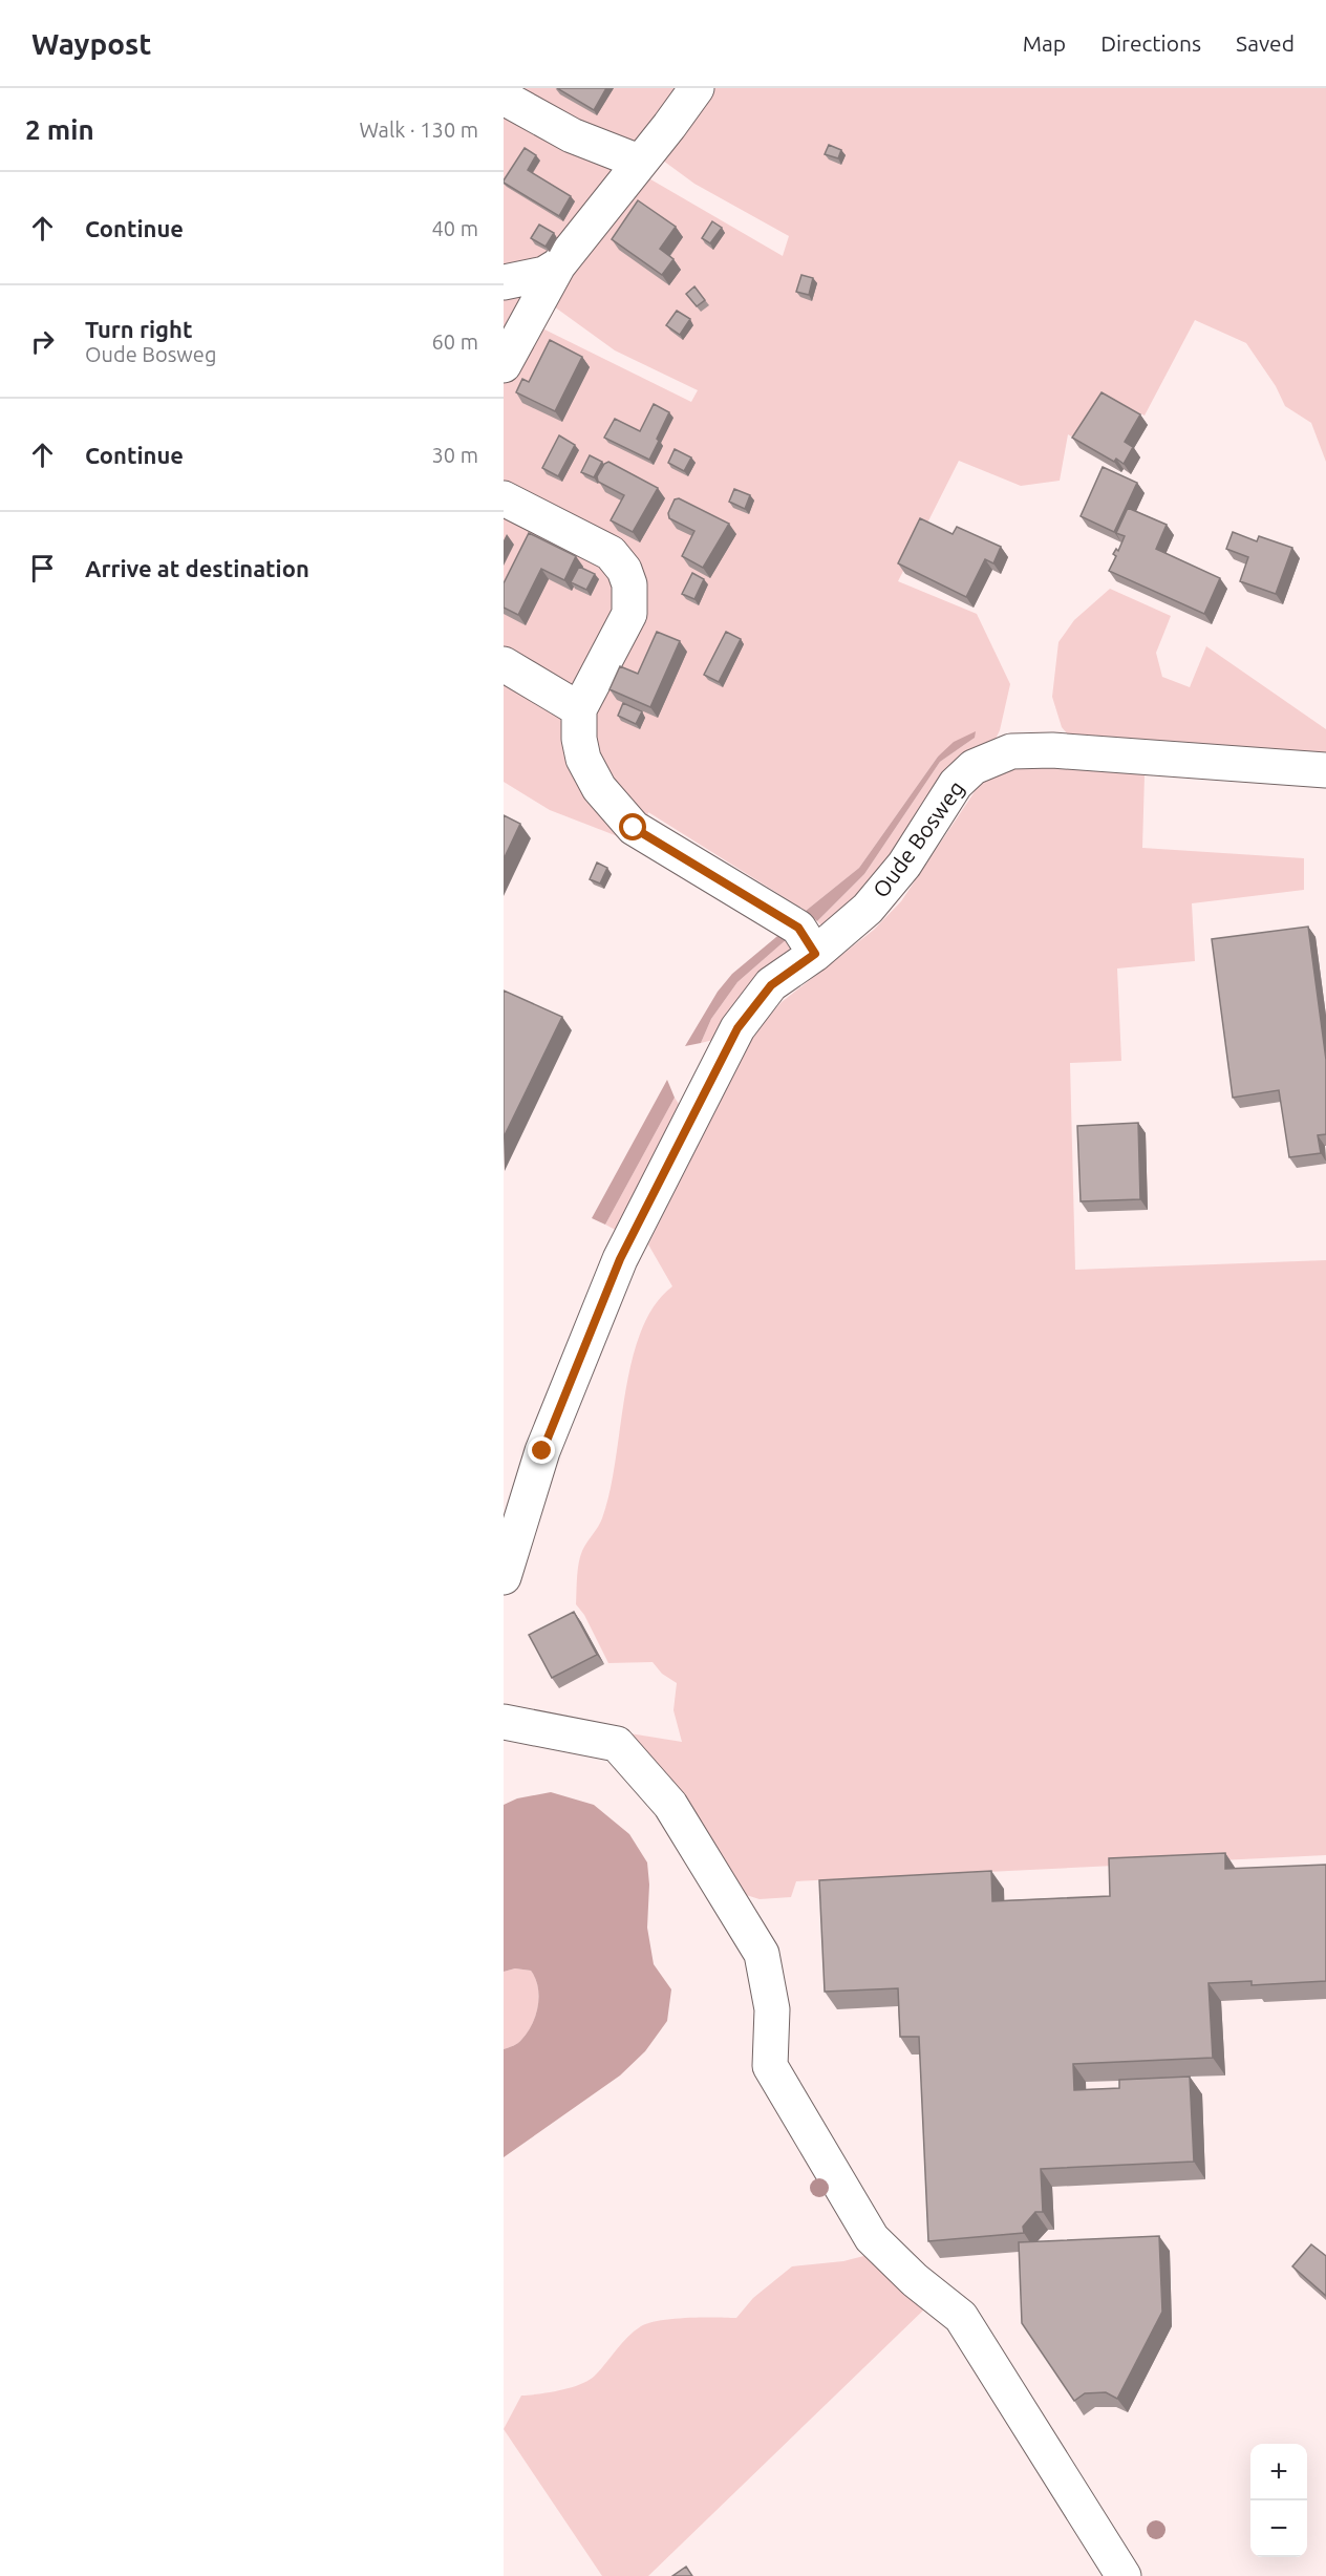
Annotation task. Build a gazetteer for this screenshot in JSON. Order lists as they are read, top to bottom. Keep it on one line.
{"streets":{"street":["Oude Bosweg"]},"page":{"header":"Waypost","nav":["Map","Directions","Saved"],"heading":["2 min","Walk · 130 m"],"list":[["Continue","40 m"],["Turn right","Oude Bosweg","60 m"],["Continue","30 m"],"Arrive at destination"],"map_buttons":["+","−"]}}
